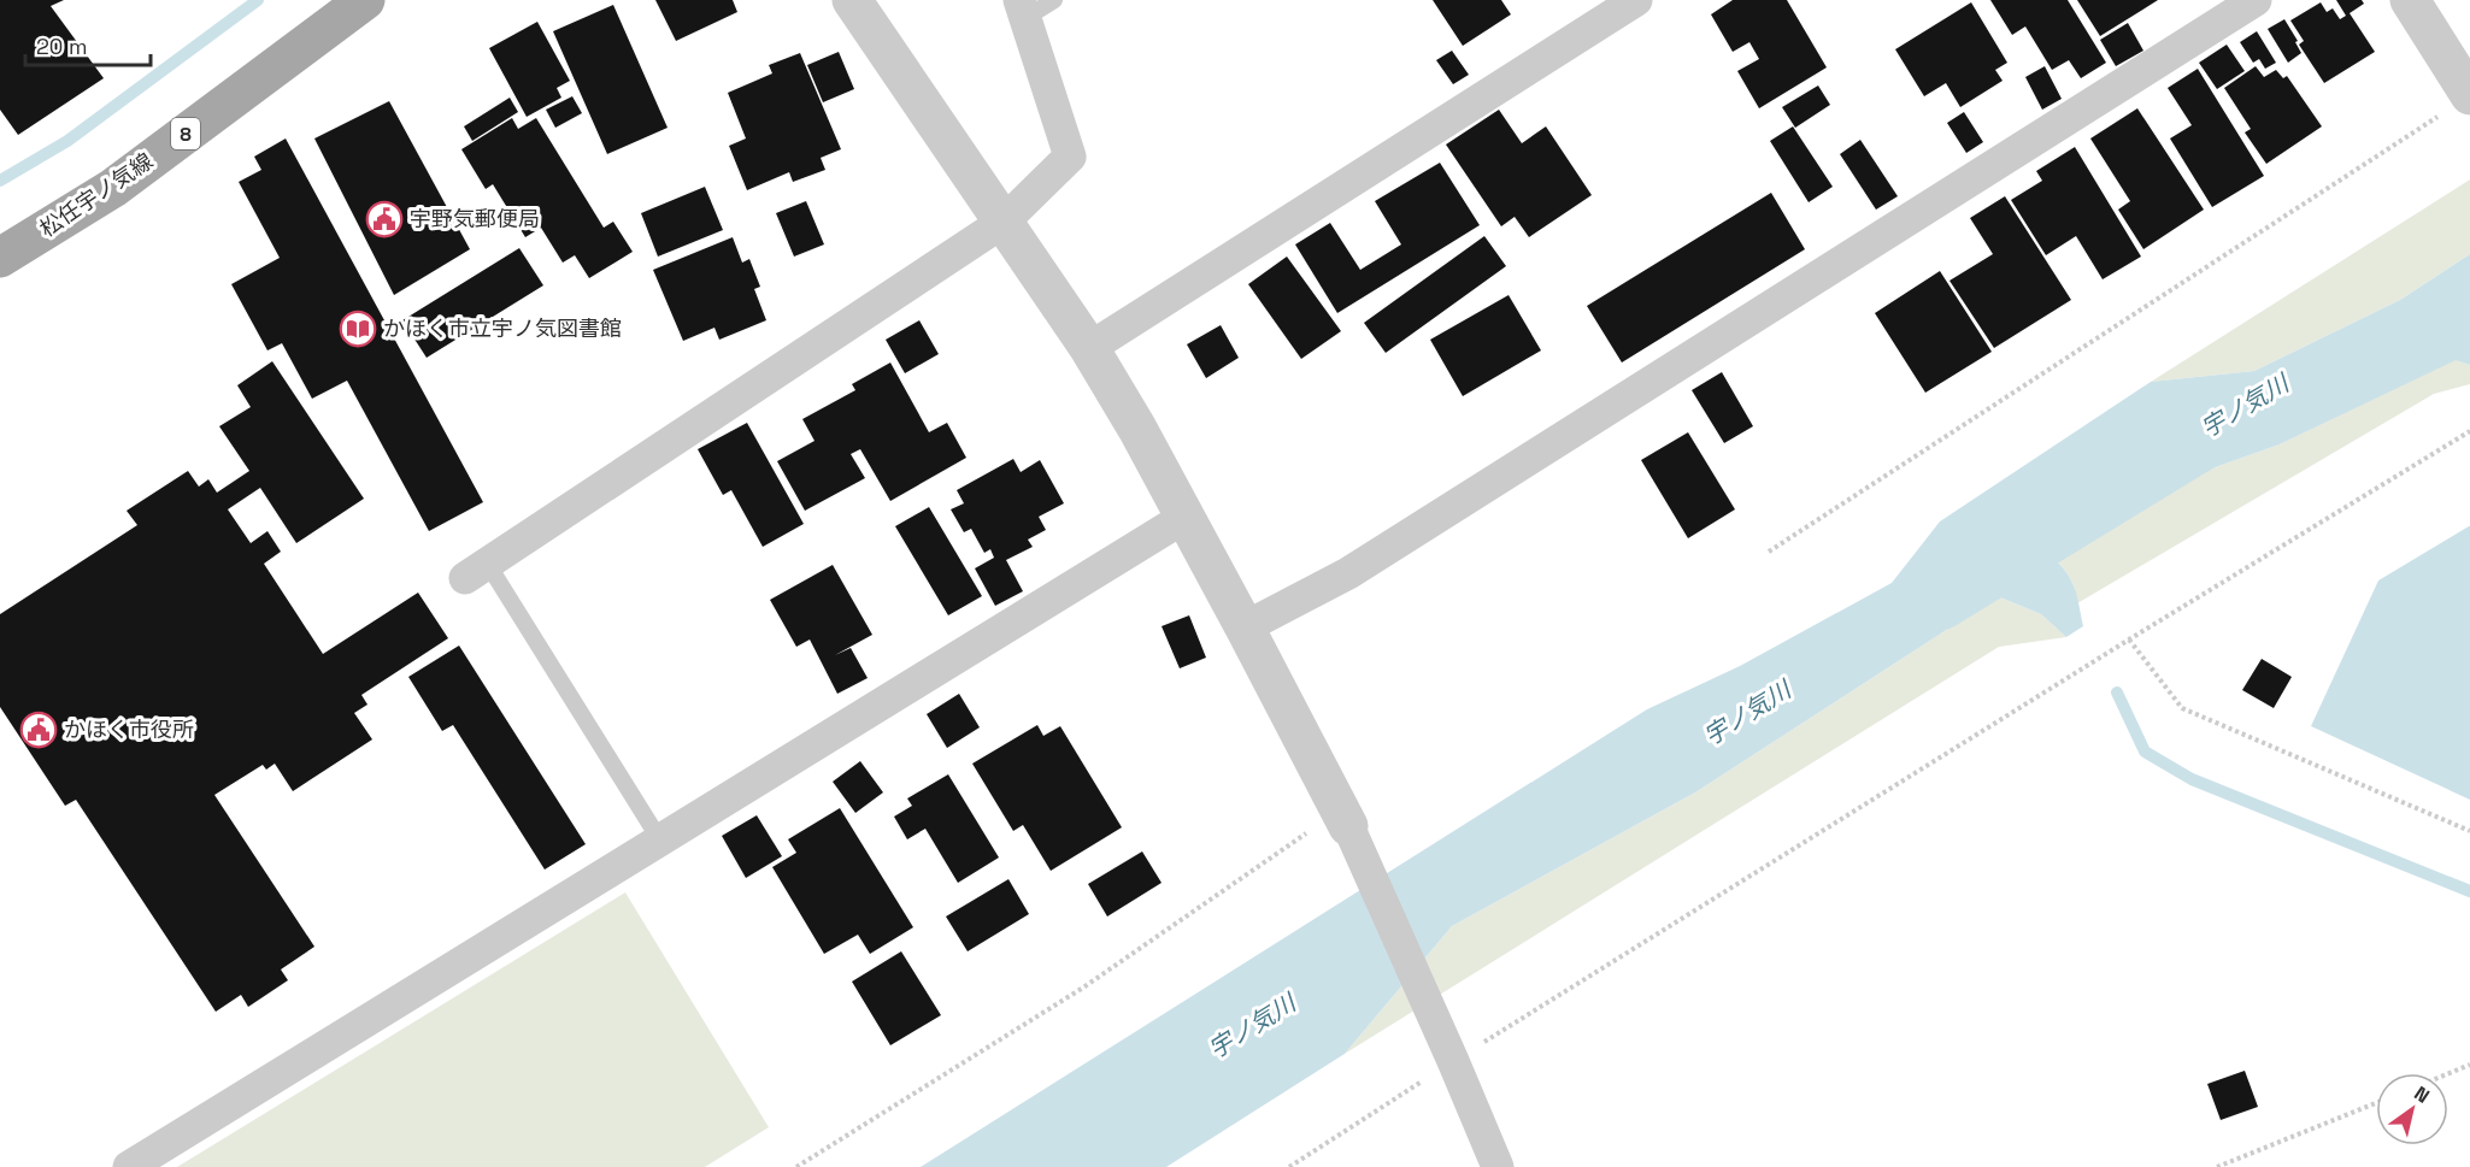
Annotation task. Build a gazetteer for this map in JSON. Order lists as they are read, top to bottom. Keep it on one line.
{"streets":{"main road":["8","松任宇ノ気線"]},"water":["宇ノ気川"],"places":{"public building":["宇野気郵便局","かほく市役所"],"library":["かほく市立宇ノ気図書館"]},"scale_bar":"20 m","north":"top right"}
